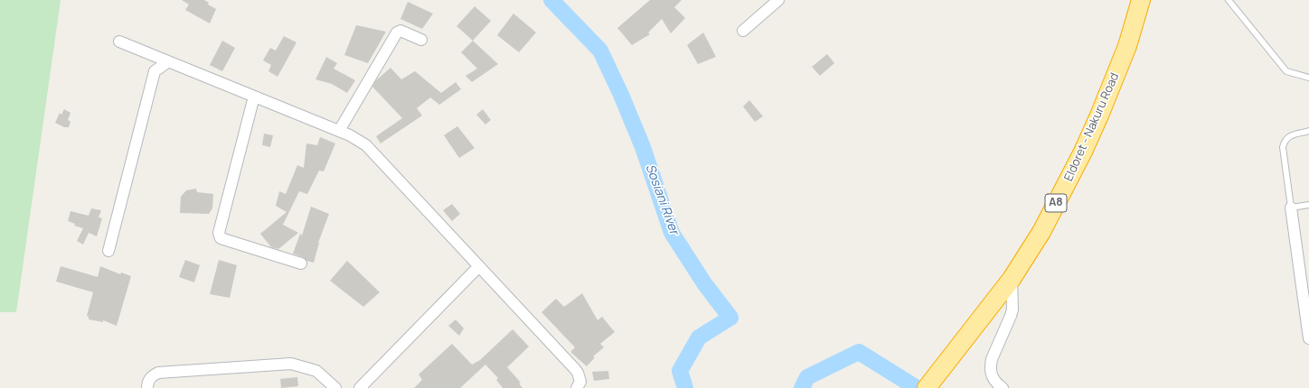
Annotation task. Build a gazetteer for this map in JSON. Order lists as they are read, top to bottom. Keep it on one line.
{"streets":{"highway":["Eldoret - Nakuru Road","A8"]},"water":["Sosiani River"]}
